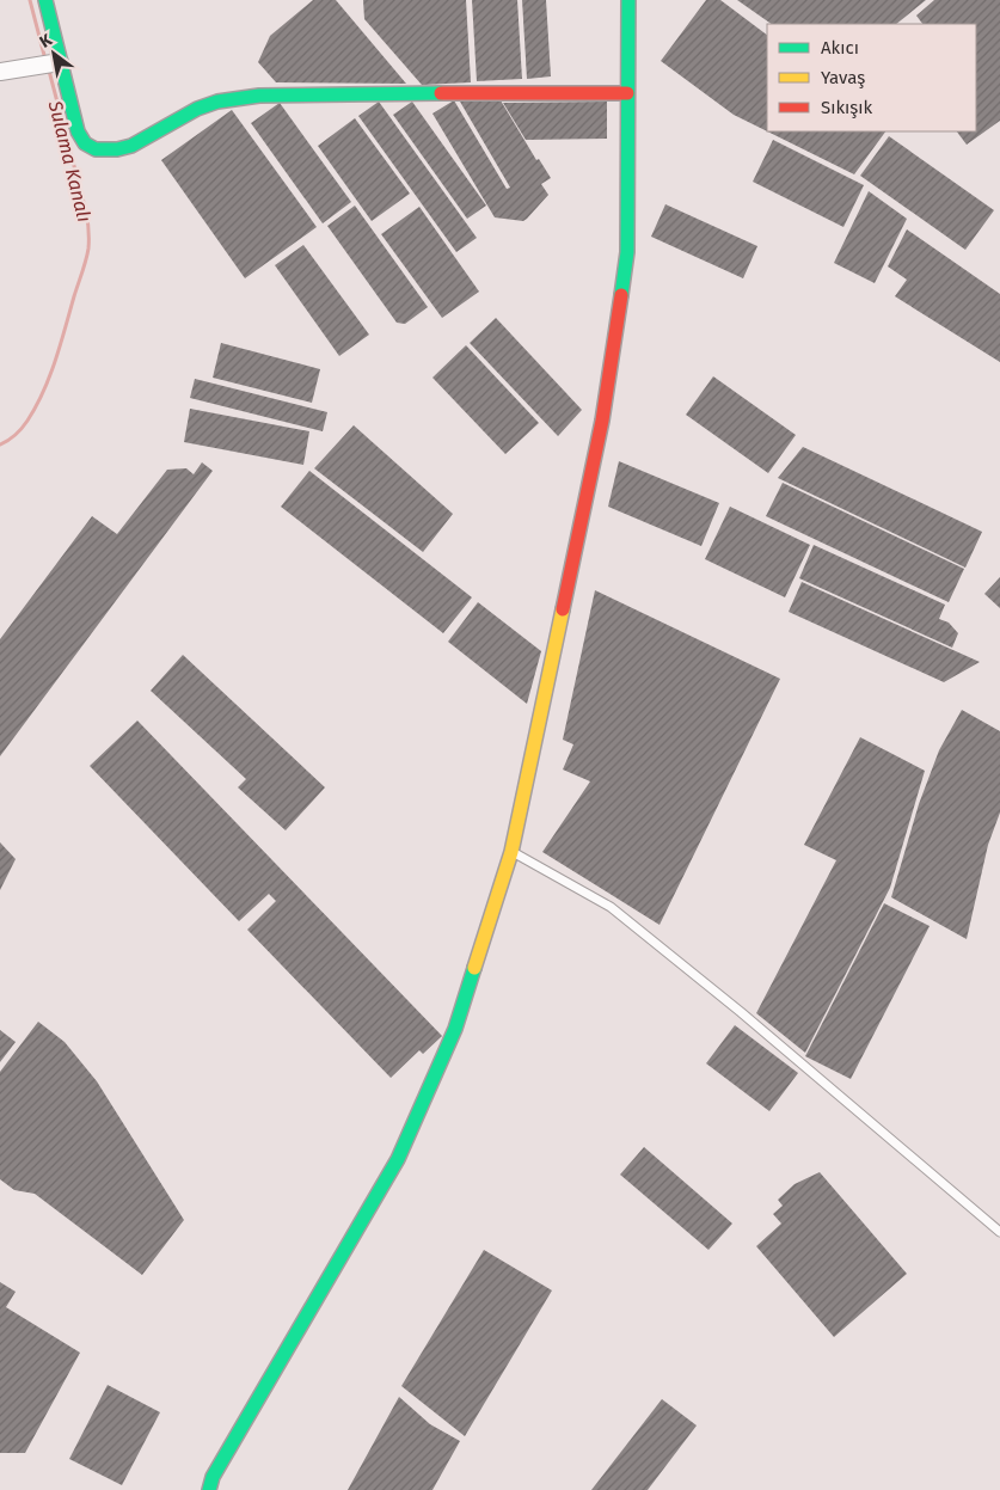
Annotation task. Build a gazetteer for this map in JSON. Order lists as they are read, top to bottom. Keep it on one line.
{"water":["Sulama Kanalı"],"legend":["Akıcı","Yavaş","Sıkışık"],"north":"top left"}
